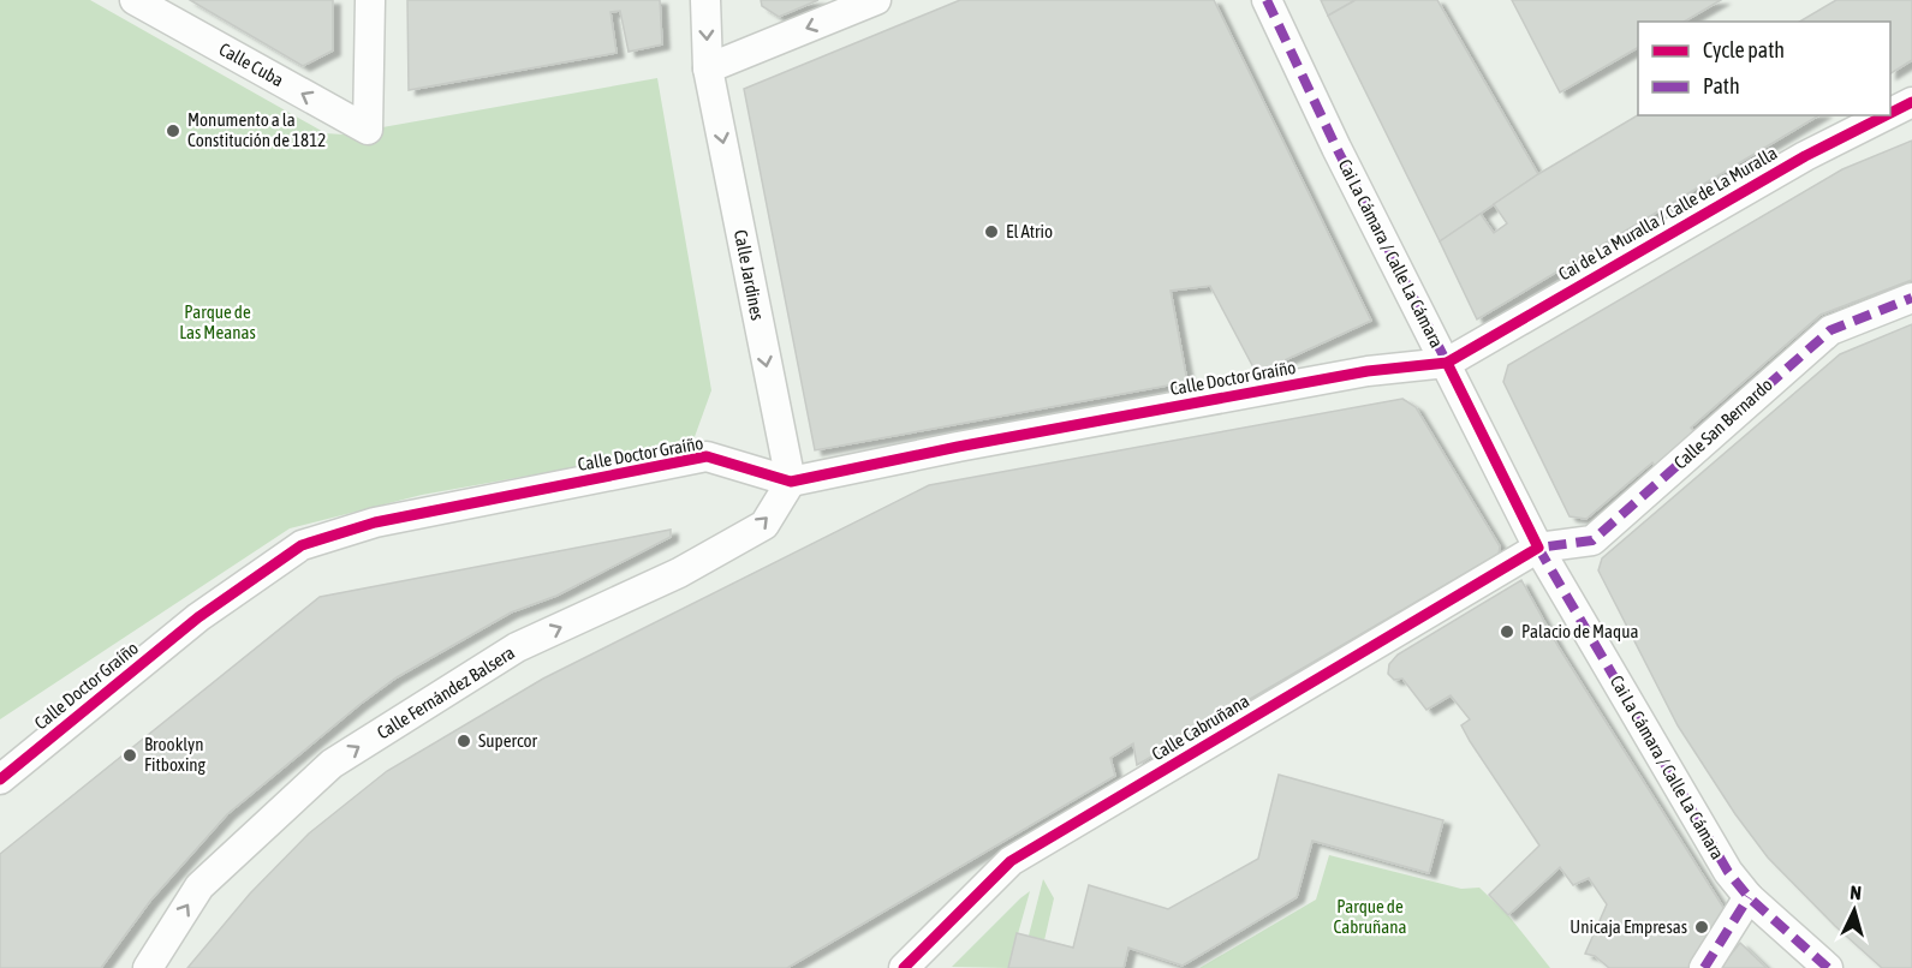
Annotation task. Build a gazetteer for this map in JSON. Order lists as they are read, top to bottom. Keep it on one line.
{"streets":{"street":["Calle Cuba","Cai de La Muralla / Calle de La Muralla","Cai La Cámara / Calle La Cámara","Calle Jardines","Calle Doctor Graíño","Calle San Bernardo","Calle Fernández Balsera","Calle Cabruñana"]},"crossings":[["Cai de La Muralla / Calle de La Muralla","Cai La Cámara / Calle La Cámara"],["Cai de La Muralla / Calle de La Muralla","Calle Doctor Graíño"],["Cai La Cámara / Calle La Cámara","Calle Doctor Graíño"],["Cai La Cámara / Calle La Cámara","Calle San Bernardo"],["Cai La Cámara / Calle La Cámara","Calle Cabruñana"],["Calle Jardines","Calle Doctor Graíño"],["Calle Jardines","Calle Fernández Balsera"],["Calle Doctor Graíño","Calle Fernández Balsera"],["Calle San Bernardo","Calle Cabruñana"]],"one_way":["Calle Jardines","Calle Fernández Balsera"],"parks":["Parque de Las Meanas","Parque de Cabruñana"],"places":["Monumento a la Constitución de 1812","El Atrio","Palacio de Maqua","Supercor","Brooklyn Fitboxing","Unicaja Empresas"],"legend":["Cycle path","Path"],"north":"top"}
